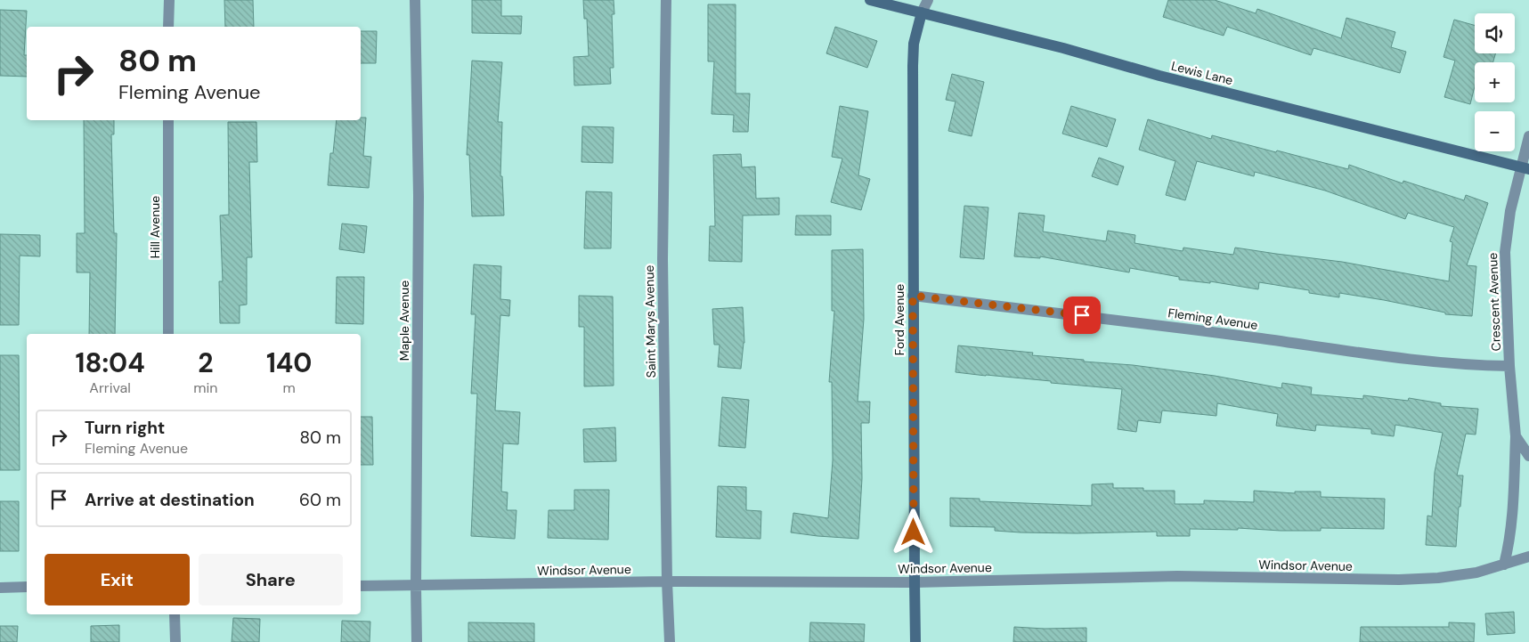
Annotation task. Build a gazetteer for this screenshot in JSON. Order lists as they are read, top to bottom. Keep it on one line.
{"streets":{"street":["Lewis Lane","Hill Avenue","Crescent Avenue","Fleming Avenue","Ford Avenue","Maple Avenue","Saint Marys Avenue","Windsor Avenue"]},"crossings":[["Lewis Lane","Crescent Avenue"],["Lewis Lane","Ford Avenue"],["Crescent Avenue","Fleming Avenue"],["Crescent Avenue","Windsor Avenue"],["Fleming Avenue","Ford Avenue"],["Ford Avenue","Windsor Avenue"],["Maple Avenue","Windsor Avenue"],["Saint Marys Avenue","Windsor Avenue"]],"page":{"map_buttons":["+","−"],"turn":["80 m","Fleming Avenue"],"eta":["18:04","Arrival","2","min","140","m"],"list":[{"name":"Turn right","note":"Fleming Avenue","value":"80 m"},{"name":"Arrive at destination","value":"60 m"}],"buttons":["Exit","Share"]}}
